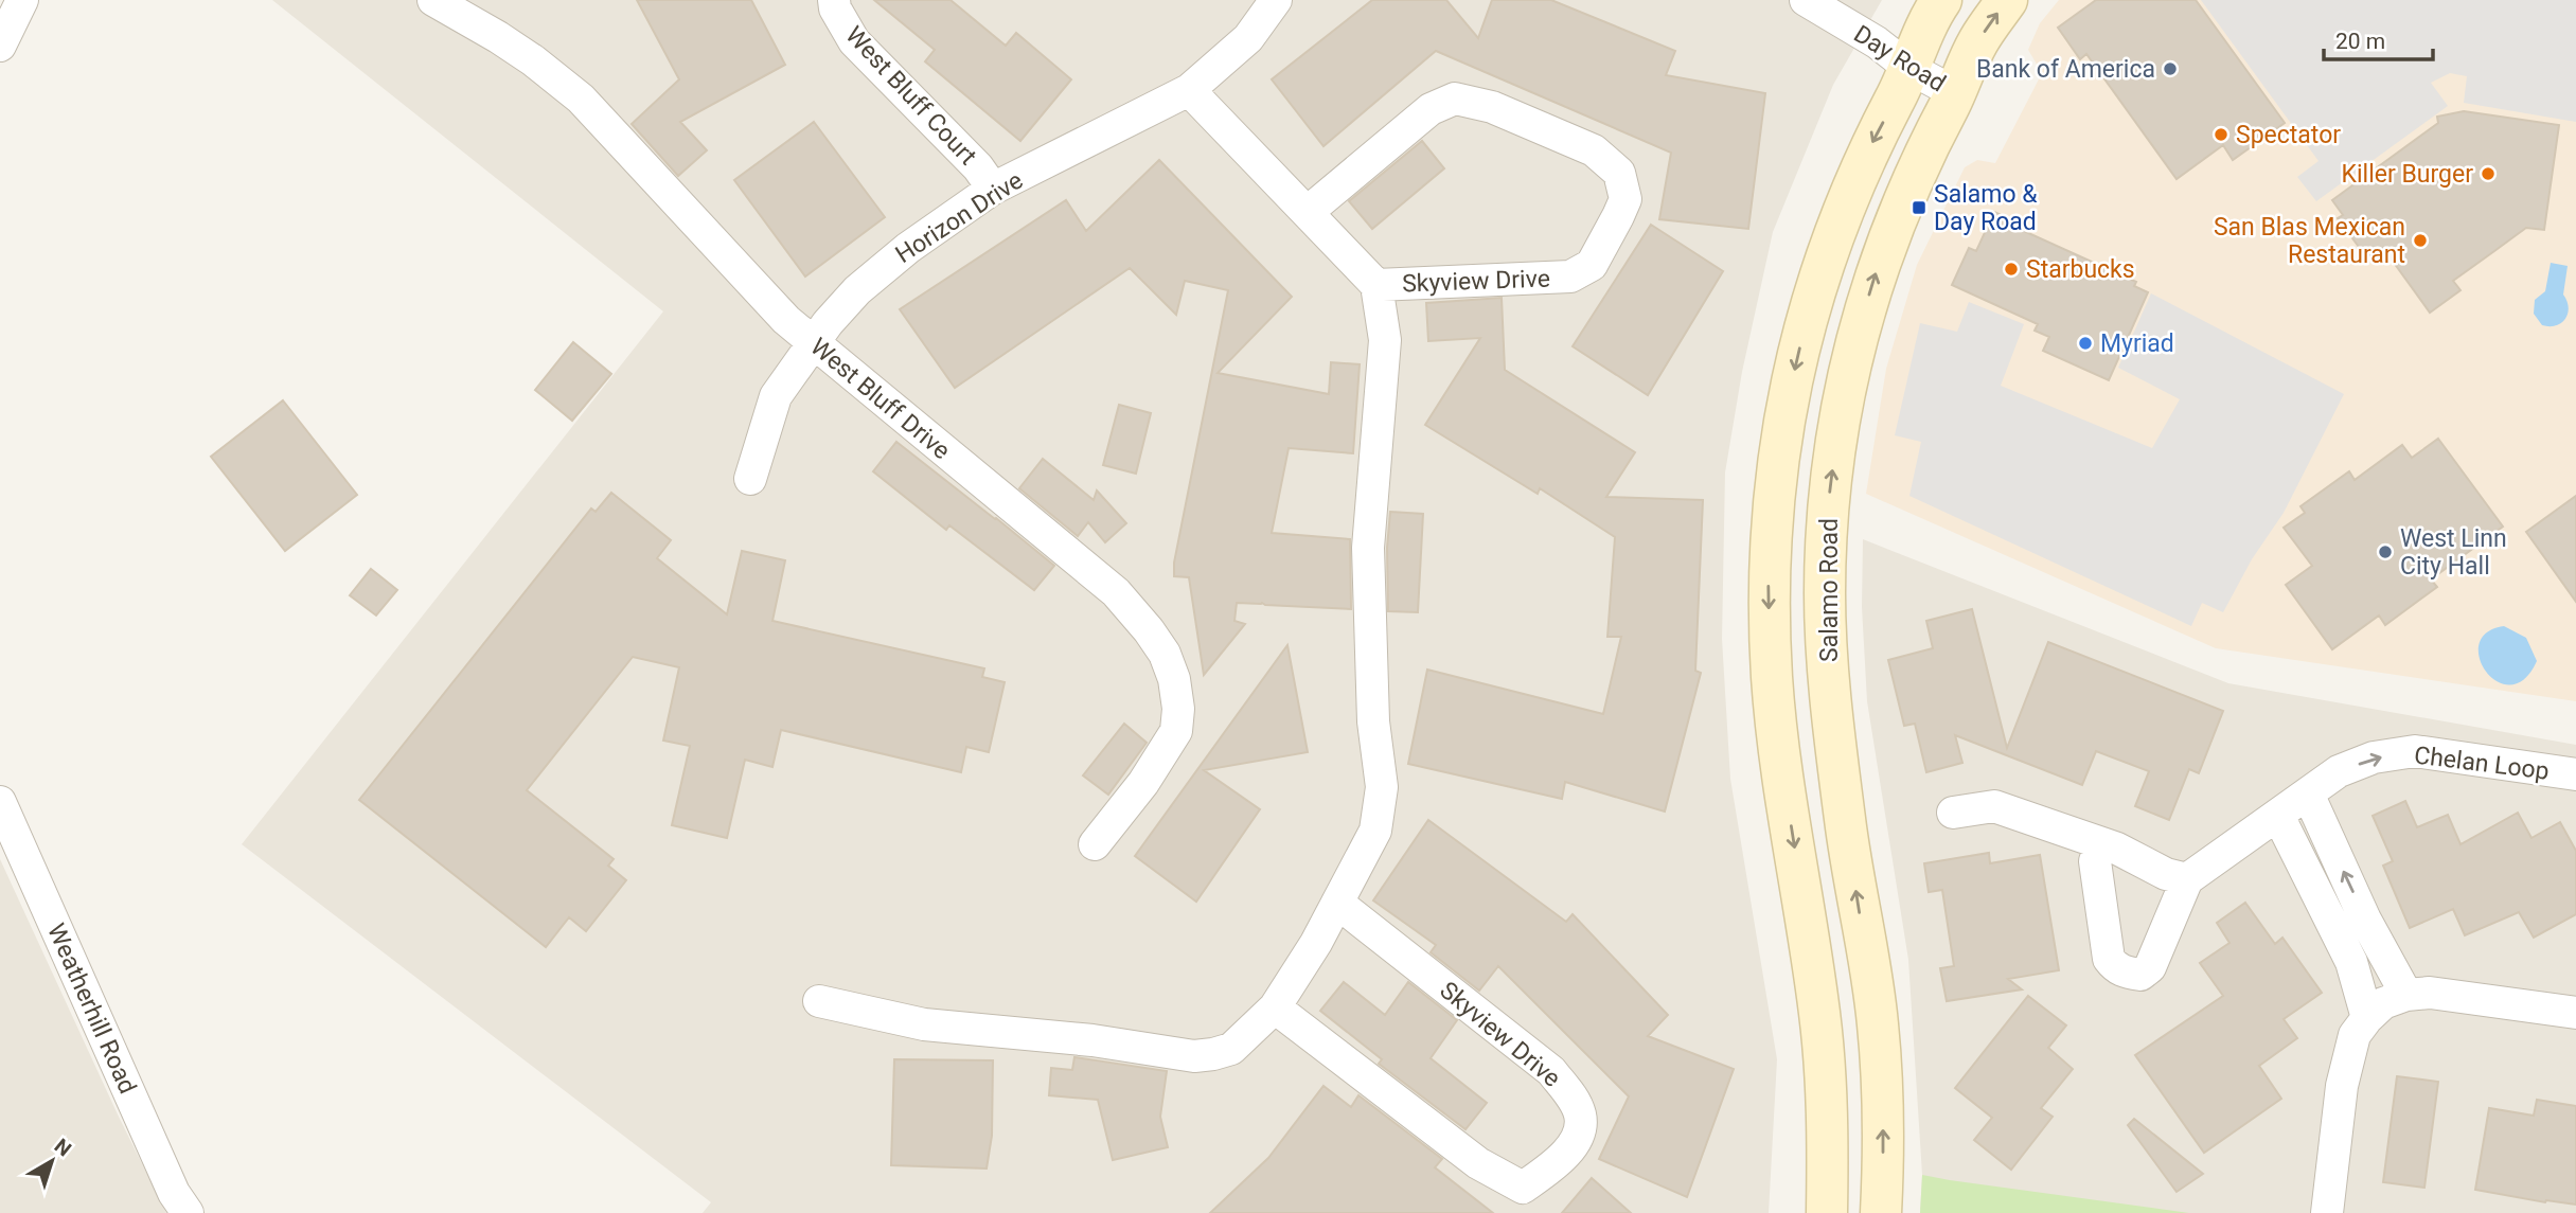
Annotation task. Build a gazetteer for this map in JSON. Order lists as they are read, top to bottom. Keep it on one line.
{"streets":{"main road":["Salamo Road"],"street":["Day Road","West Bluff Court","Horizon Drive","Skyview Drive","West Bluff Drive","Chelan Loop","Weatherhill Road"]},"crossings":[["Day Road","Salamo Road"],["West Bluff Court","Horizon Drive"],["Horizon Drive","Skyview Drive"],["Horizon Drive","West Bluff Drive"]],"places":{"other":["Bank of America","Spectator","Killer Burger","San Blas Mexican Restaurant","Starbucks","Myriad","West Linn City Hall"],"transit":["Salamo & Day Road"]},"scale_bar":"20 m","north":"top right"}
